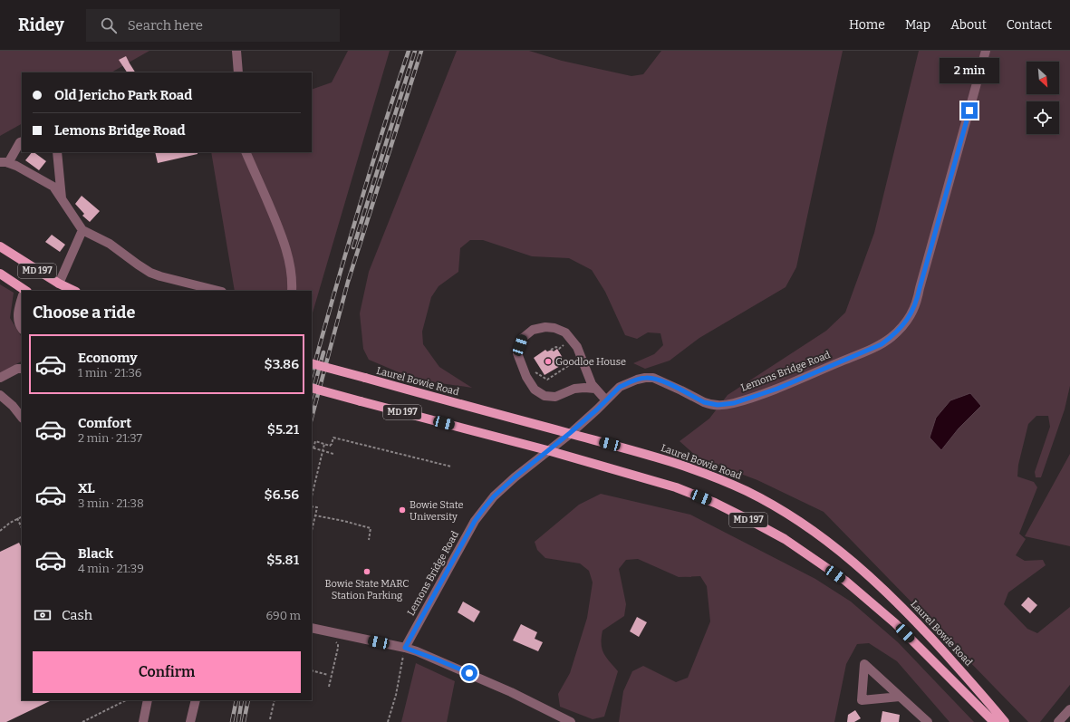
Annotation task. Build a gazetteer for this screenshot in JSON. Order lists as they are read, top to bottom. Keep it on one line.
{"streets":{"main road":["MD 197","Laurel Bowie Road"],"street":["Lemons Bridge Road"]},"crossings":[["MD 197","Lemons Bridge Road"],["Lemons Bridge Road","Laurel Bowie Road"]],"places":["Goodloe House","Bowie State University","Bowie State MARC Station Parking"],"north":"bottom right","page":{"header":"Ridey","search":"Search here","nav":["Home","Map","About","Contact"],"bubble":"2 min","banner":["Old Jericho Park Road","Lemons Bridge Road"],"heading":"Choose a ride","list":[{"name":"Economy","note":"1 min · 21:36","value":"$3.86"},{"name":"Comfort","note":"2 min · 21:37","value":"$5.21"},{"name":"XL","note":"3 min · 21:38","value":"$6.56"},{"name":"Black","note":"4 min · 21:39","value":"$5.81"}],"pay":["Cash","690 m"],"buttons":"Confirm"}}
